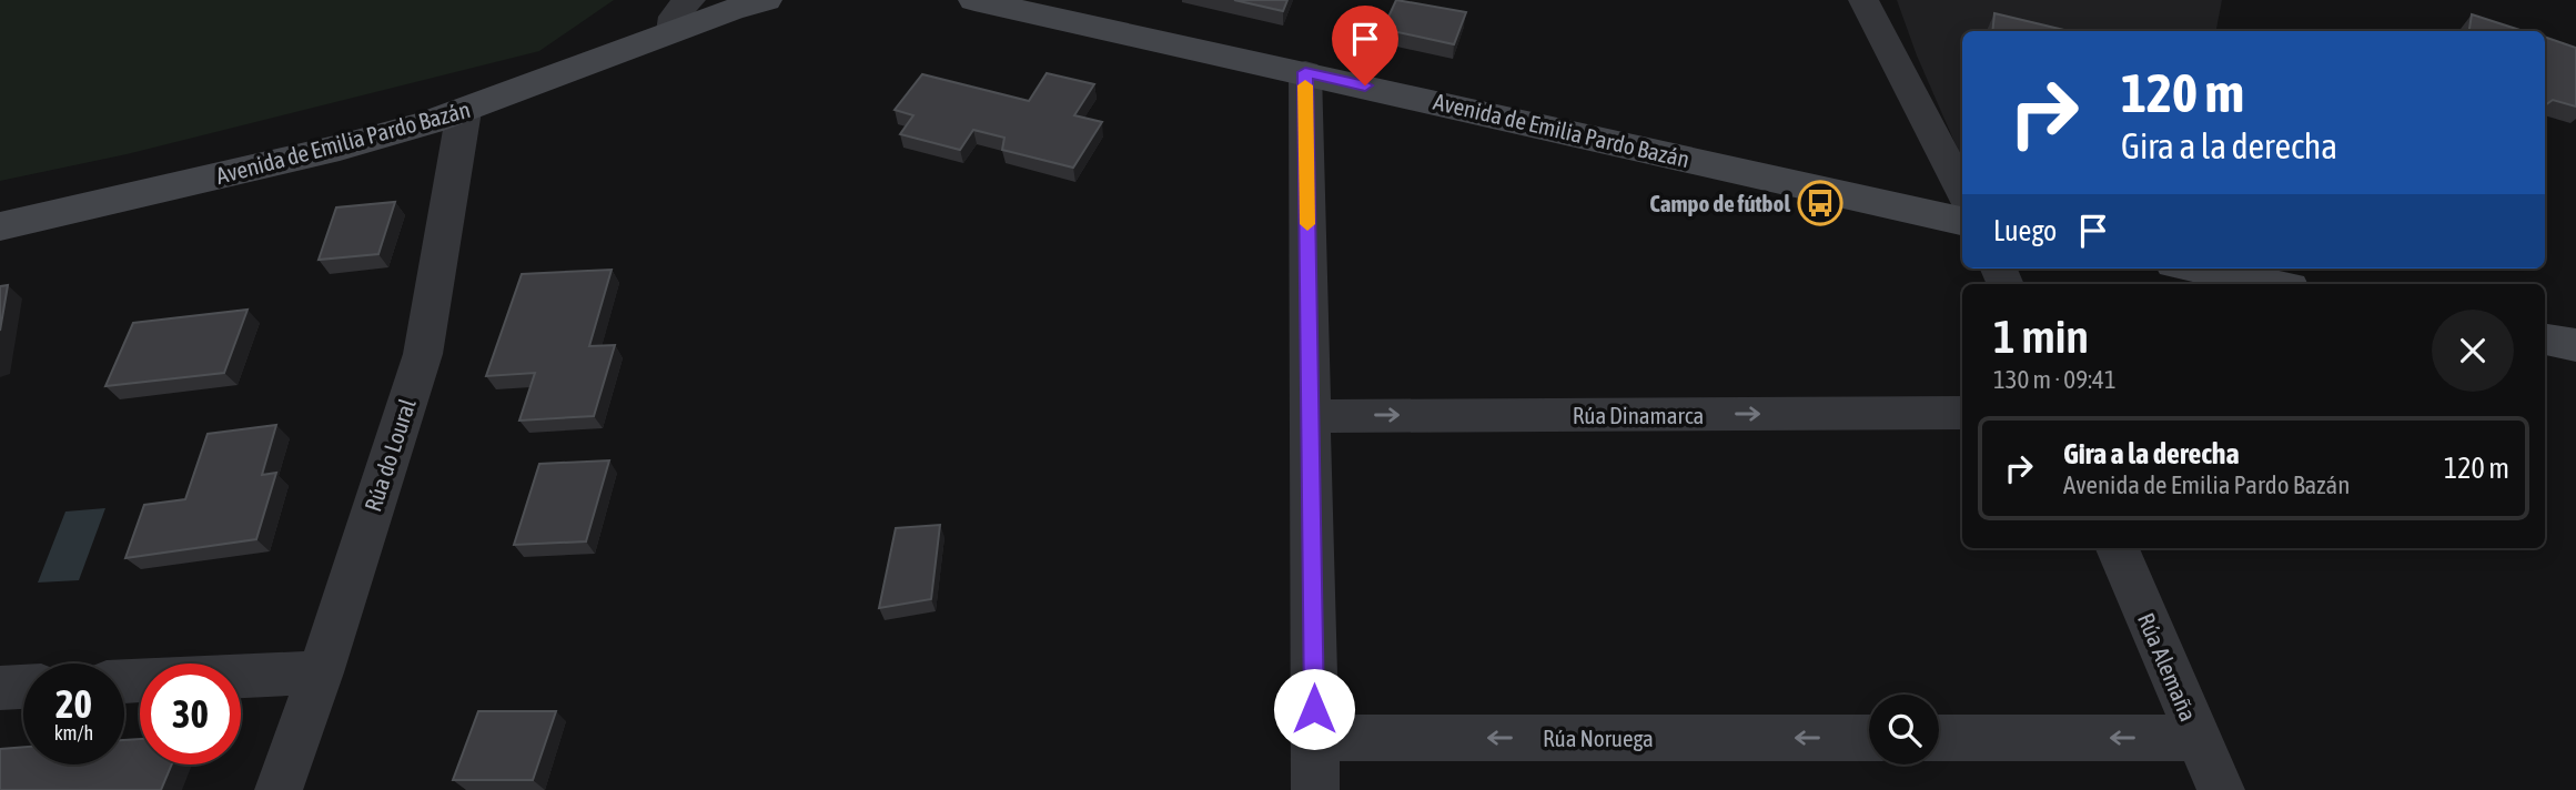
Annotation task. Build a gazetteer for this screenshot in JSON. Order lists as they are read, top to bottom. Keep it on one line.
{"streets":{"street":["Avenida de Emilia Pardo Bazán","Rúa Dinamarca","Rúa do Loural","Rúa Alemaña","Rúa Noruega"]},"crossings":[["Avenida de Emilia Pardo Bazán","Rúa do Loural"]],"one_way":["Rúa Dinamarca","Rúa Noruega"],"places":{"bus stop":["Campo de fútbol"]},"page":{"turn":["120 m","Gira a la derecha"],"then":"Luego","heading":["1 min","130 m · 09:41"],"list":[{"name":"Gira a la derecha","note":"Avenida de Emilia Pardo Bazán","value":"120 m"}],"speed":"20 km/h","limit":"30"}}
